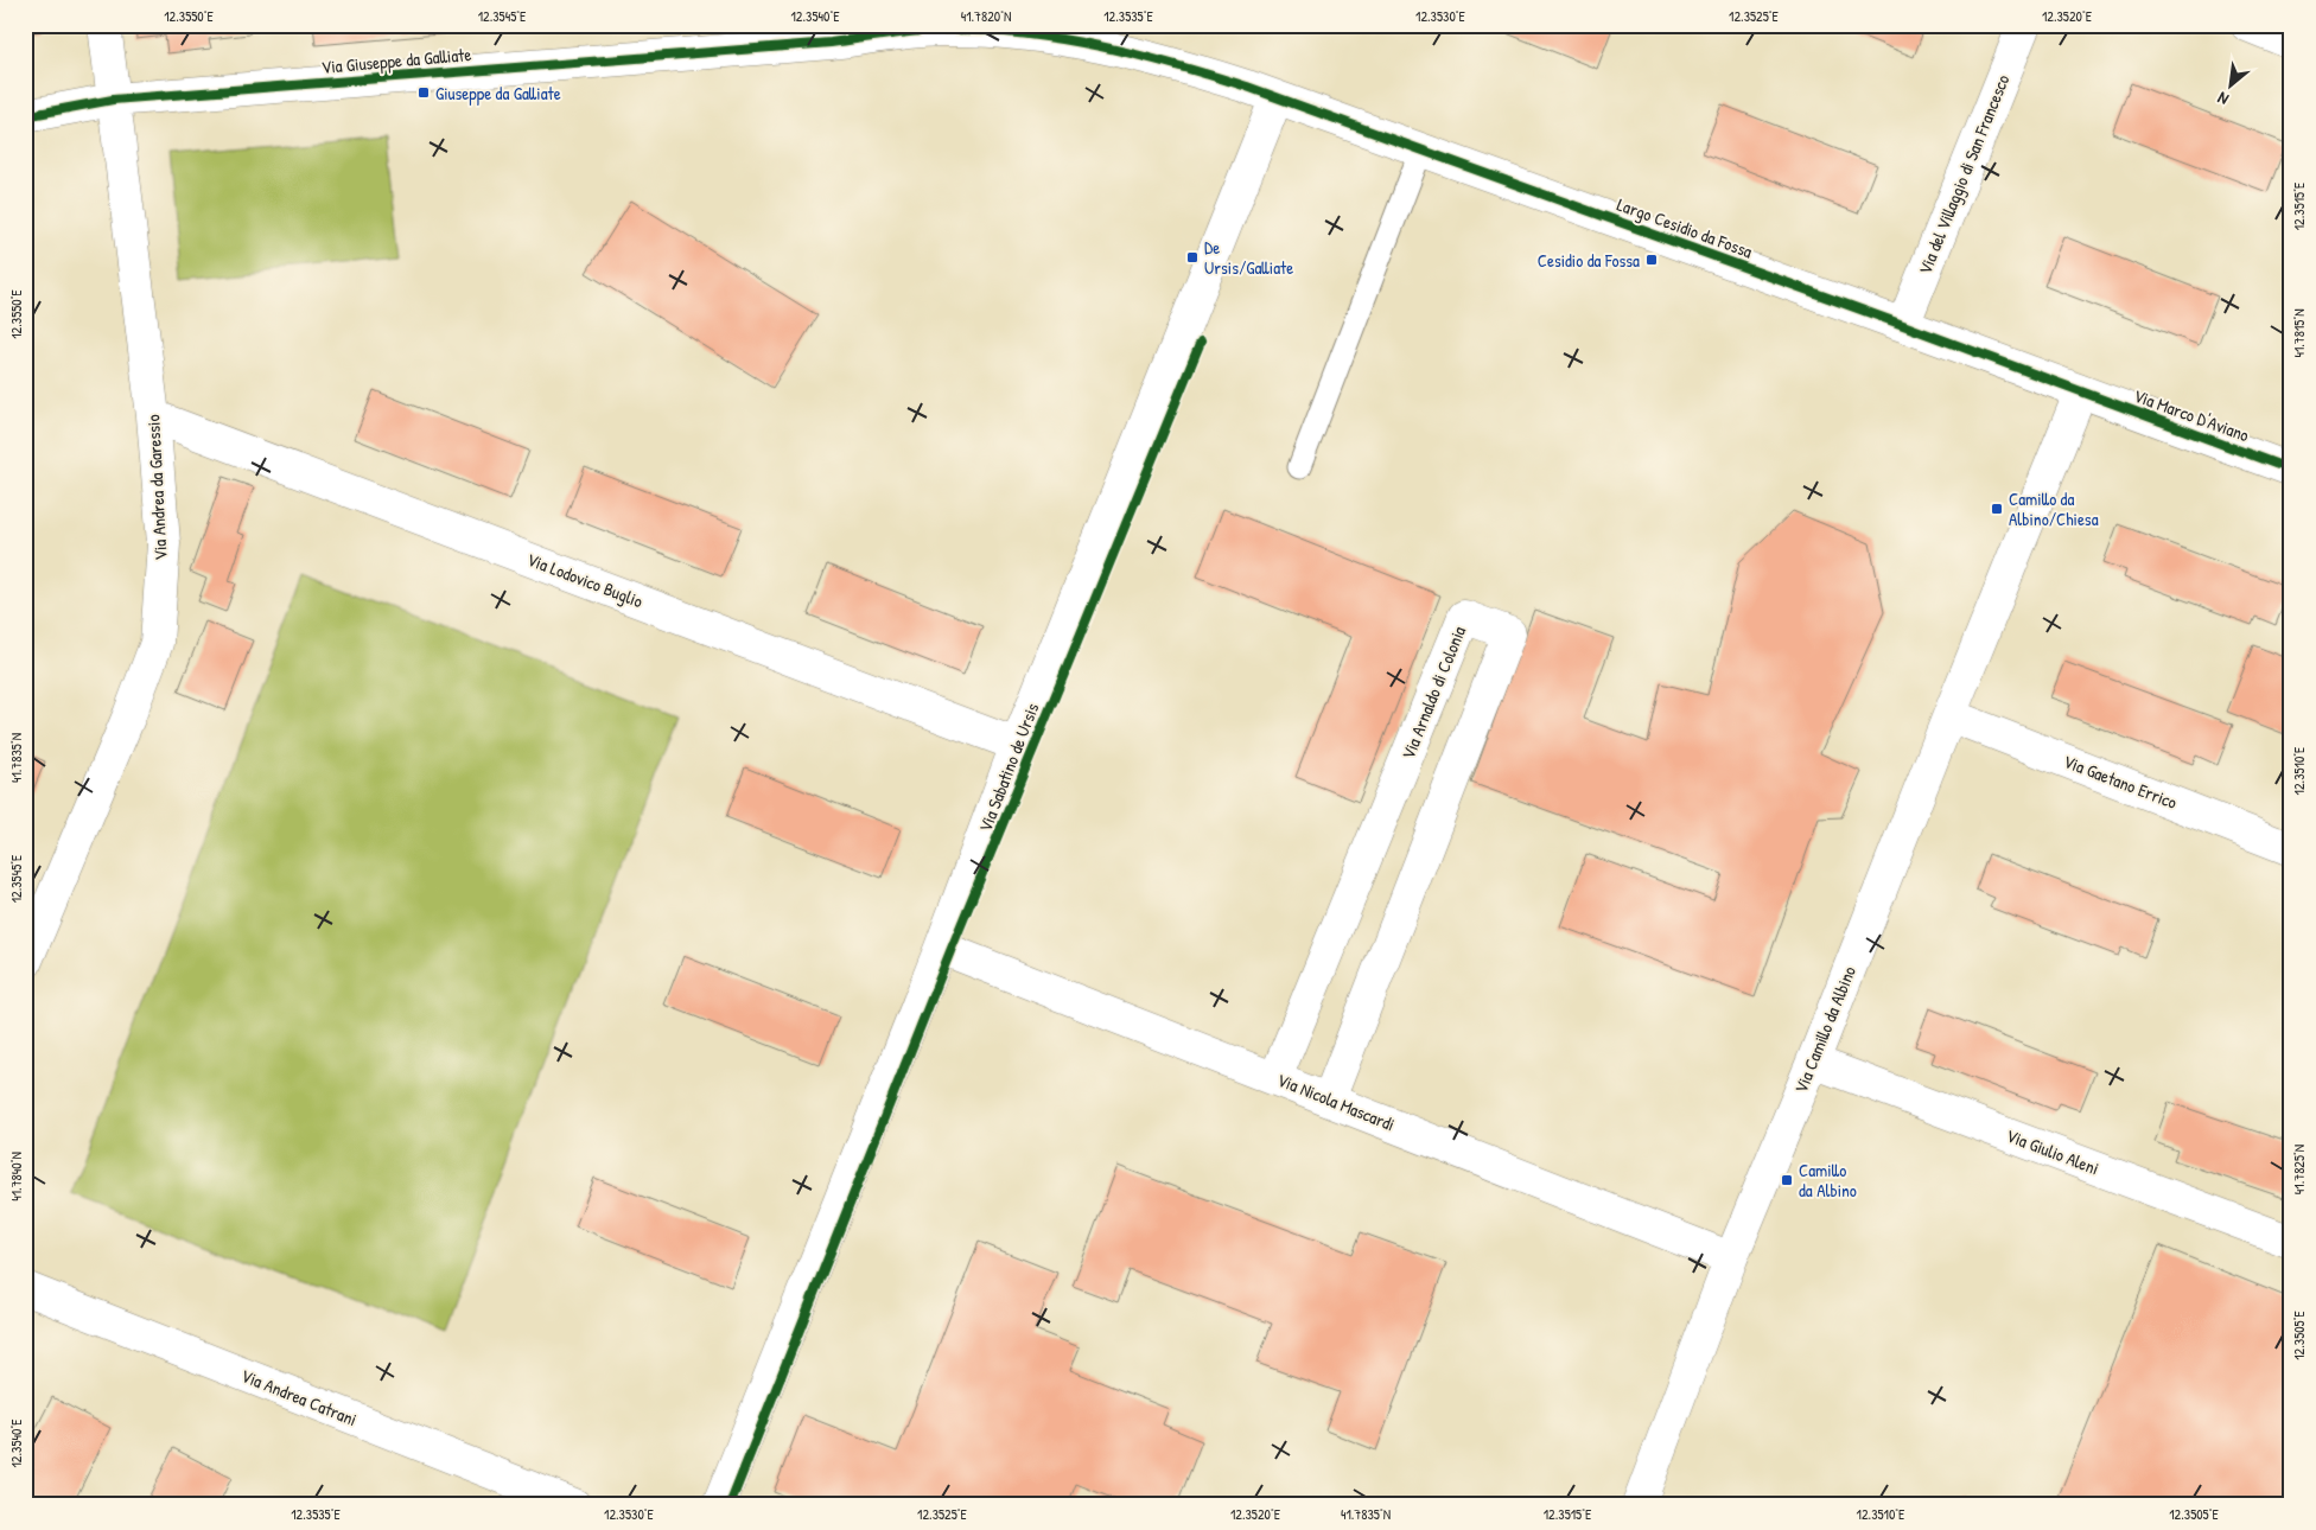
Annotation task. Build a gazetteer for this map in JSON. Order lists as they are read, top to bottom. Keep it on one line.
{"streets":{"street":["Via Giuseppe da Galliate","Via del Villaggio di San Francesco","Largo Cesidio da Fossa","Via Marco D'Aviano","Via Andrea da Garessio","Via Lodovico Buglio","Via Arnaldo di Colonia","Via Sabatino de Ursis","Via Gaetano Errico","Via Camillo da Albino","Via Nicola Mascardi","Via Giulio Aleni","Via Andrea Catrani"]},"crossings":[["Via Giuseppe da Galliate","Largo Cesidio da Fossa"],["Via Giuseppe da Galliate","Via Andrea da Garessio"],["Via Giuseppe da Galliate","Via Sabatino de Ursis"],["Via del Villaggio di San Francesco","Largo Cesidio da Fossa"],["Largo Cesidio da Fossa","Via Marco D'Aviano"],["Largo Cesidio da Fossa","Via Sabatino de Ursis"],["Largo Cesidio da Fossa","Via Camillo da Albino"],["Via Marco D'Aviano","Via Camillo da Albino"],["Via Andrea da Garessio","Via Lodovico Buglio"],["Via Lodovico Buglio","Via Sabatino de Ursis"],["Via Arnaldo di Colonia","Via Nicola Mascardi"],["Via Sabatino de Ursis","Via Nicola Mascardi"],["Via Gaetano Errico","Via Camillo da Albino"],["Via Camillo da Albino","Via Nicola Mascardi"],["Via Camillo da Albino","Via Giulio Aleni"]],"places":{"transit":["Giuseppe da Galliate","De Ursis/Galliate","Cesidio da Fossa","Camillo da Albino/Chiesa","Camillo da Albino"]},"north":"bottom left","coordinates":["12.3550°E","12.3545°E","12.3540°E","41.7820°N","12.3535°E","12.3530°E","12.3525°E","12.3520°E","12.3515°E","41.7815°N","41.7835°N","12.3510°E","41.7825°N","41.7840°N","12.3505°E"]}
